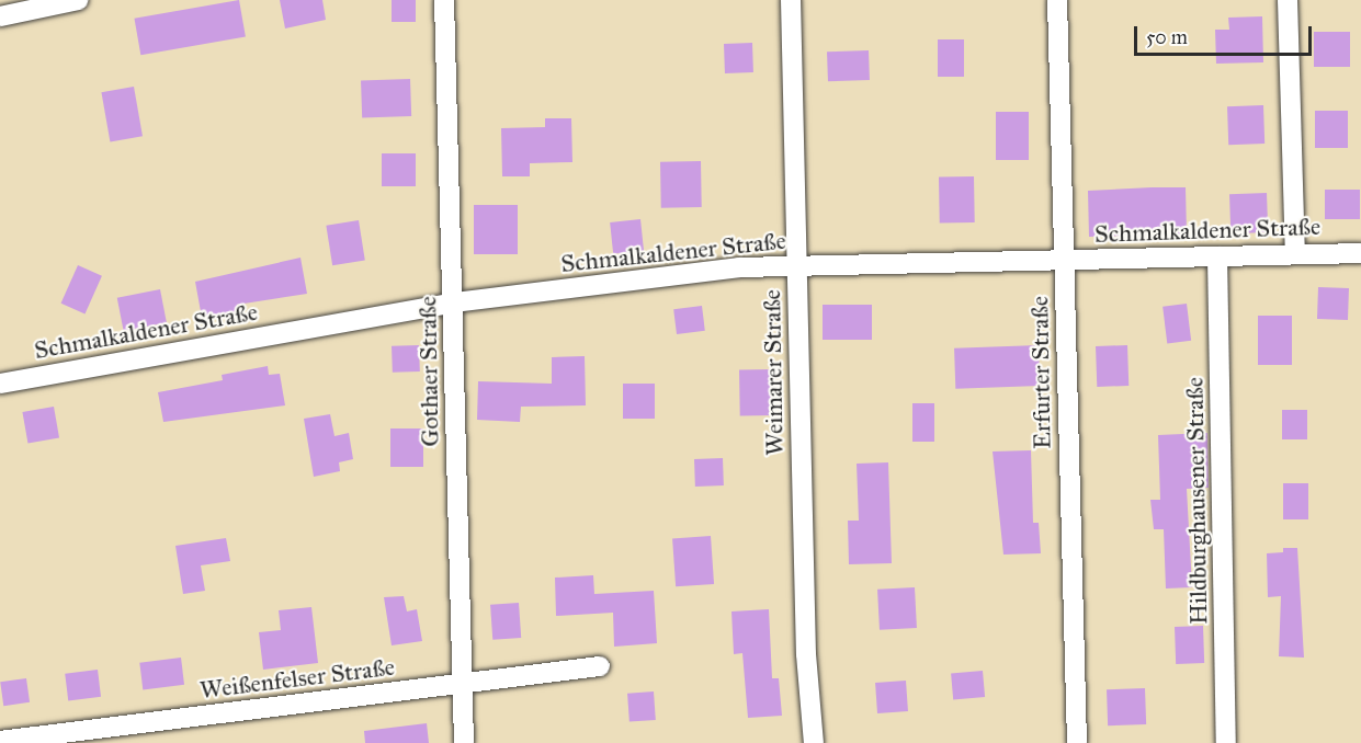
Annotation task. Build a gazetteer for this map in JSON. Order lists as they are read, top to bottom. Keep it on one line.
{"streets":{"street":["Schmalkaldener Straße","Gothaer Straße","Weimarer Straße","Erfurter Straße","Hildburghausener Straße","Weißenfelser Straße"]},"crossings":[["Schmalkaldener Straße","Gothaer Straße"],["Schmalkaldener Straße","Weimarer Straße"],["Schmalkaldener Straße","Erfurter Straße"],["Schmalkaldener Straße","Hildburghausener Straße"],["Gothaer Straße","Weißenfelser Straße"]],"scale_bar":"50 m"}
